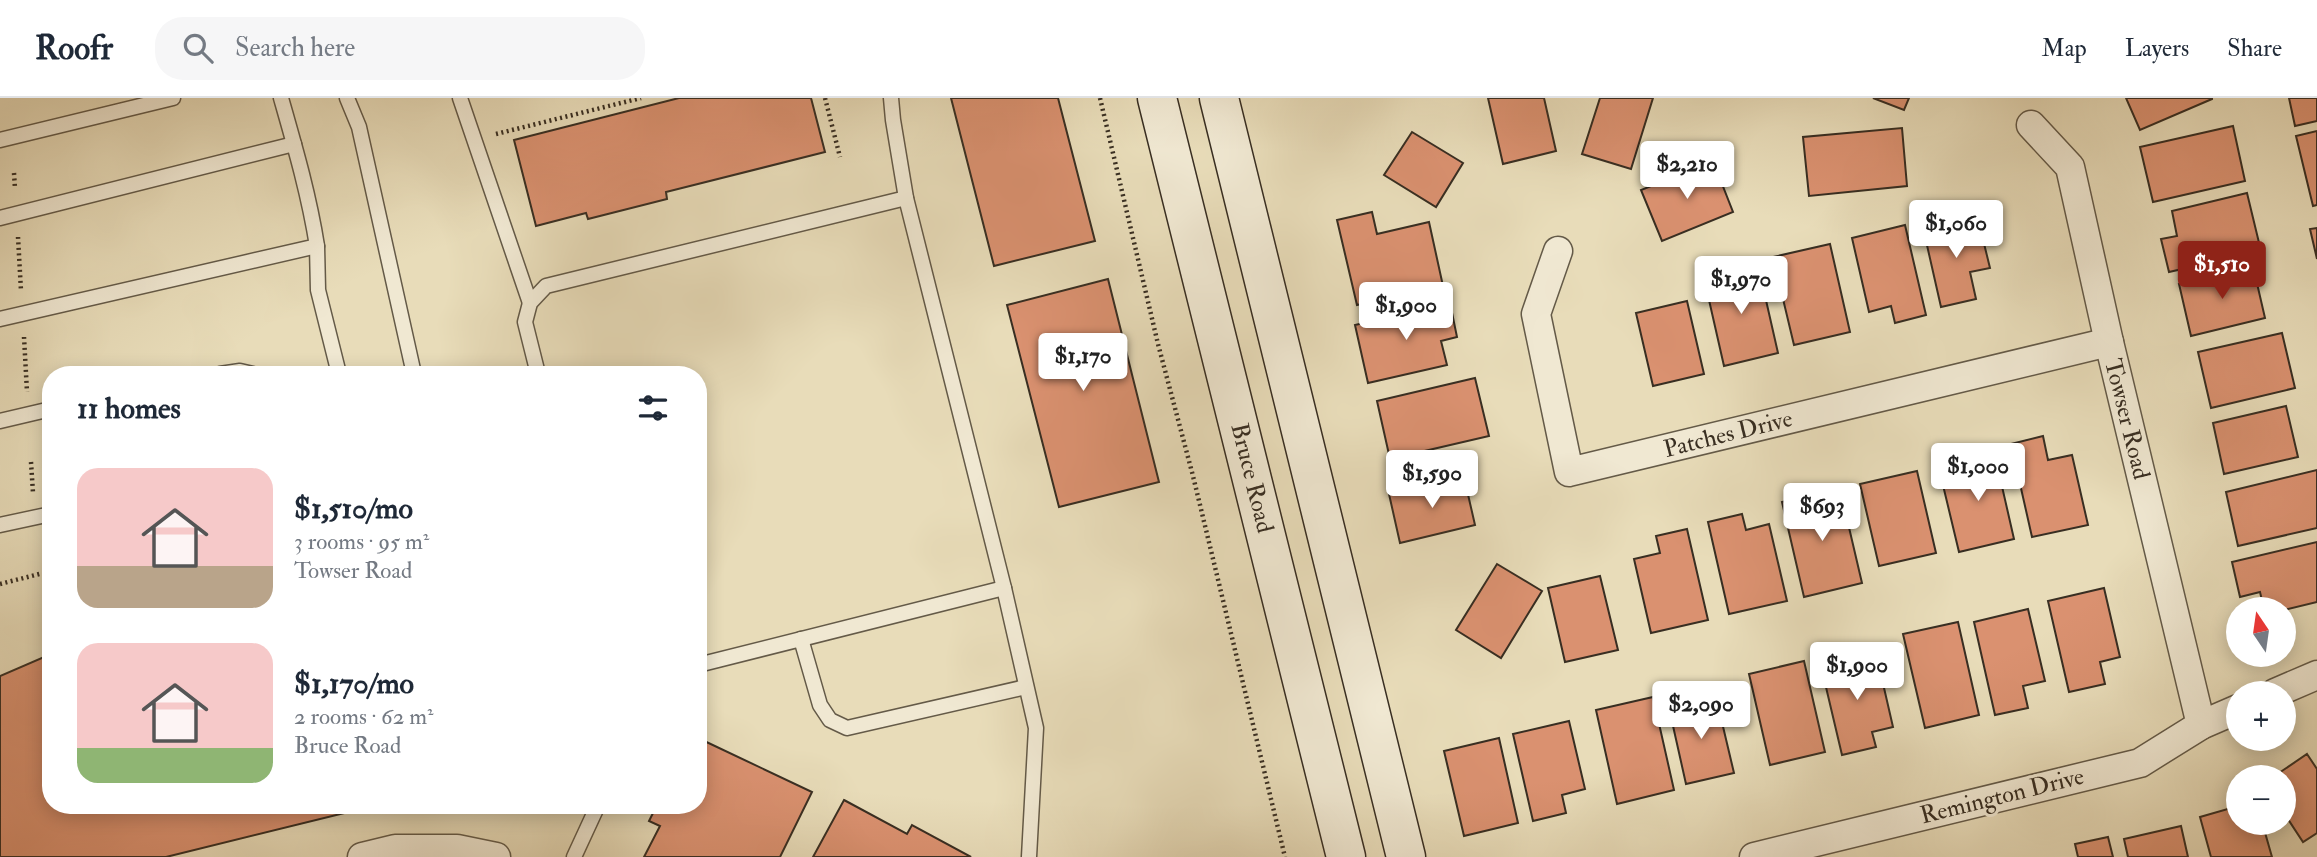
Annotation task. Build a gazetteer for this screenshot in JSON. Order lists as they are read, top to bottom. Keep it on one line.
{"streets":{"street":["Towser Road","Patches Drive","Bruce Road","Remington Drive"]},"crossings":[["Towser Road","Patches Drive"],["Towser Road","Remington Drive"]],"north":"top","page":{"header":"Roofr","search":"Search here","nav":["Map","Layers","Share"],"price":["$2,210","$1,060","$1,510","$1,970","$1,900","$1,170","$1,000","$1,590","$693","$1,900","$2,090"],"heading":"11 homes","list":[{"name":"$1,510/mo","note":"3 rooms · 95 m² · Towser Road"},{"name":"$1,170/mo","note":"2 rooms · 62 m² · Bruce Road"}],"map_buttons":["+","−"]}}
